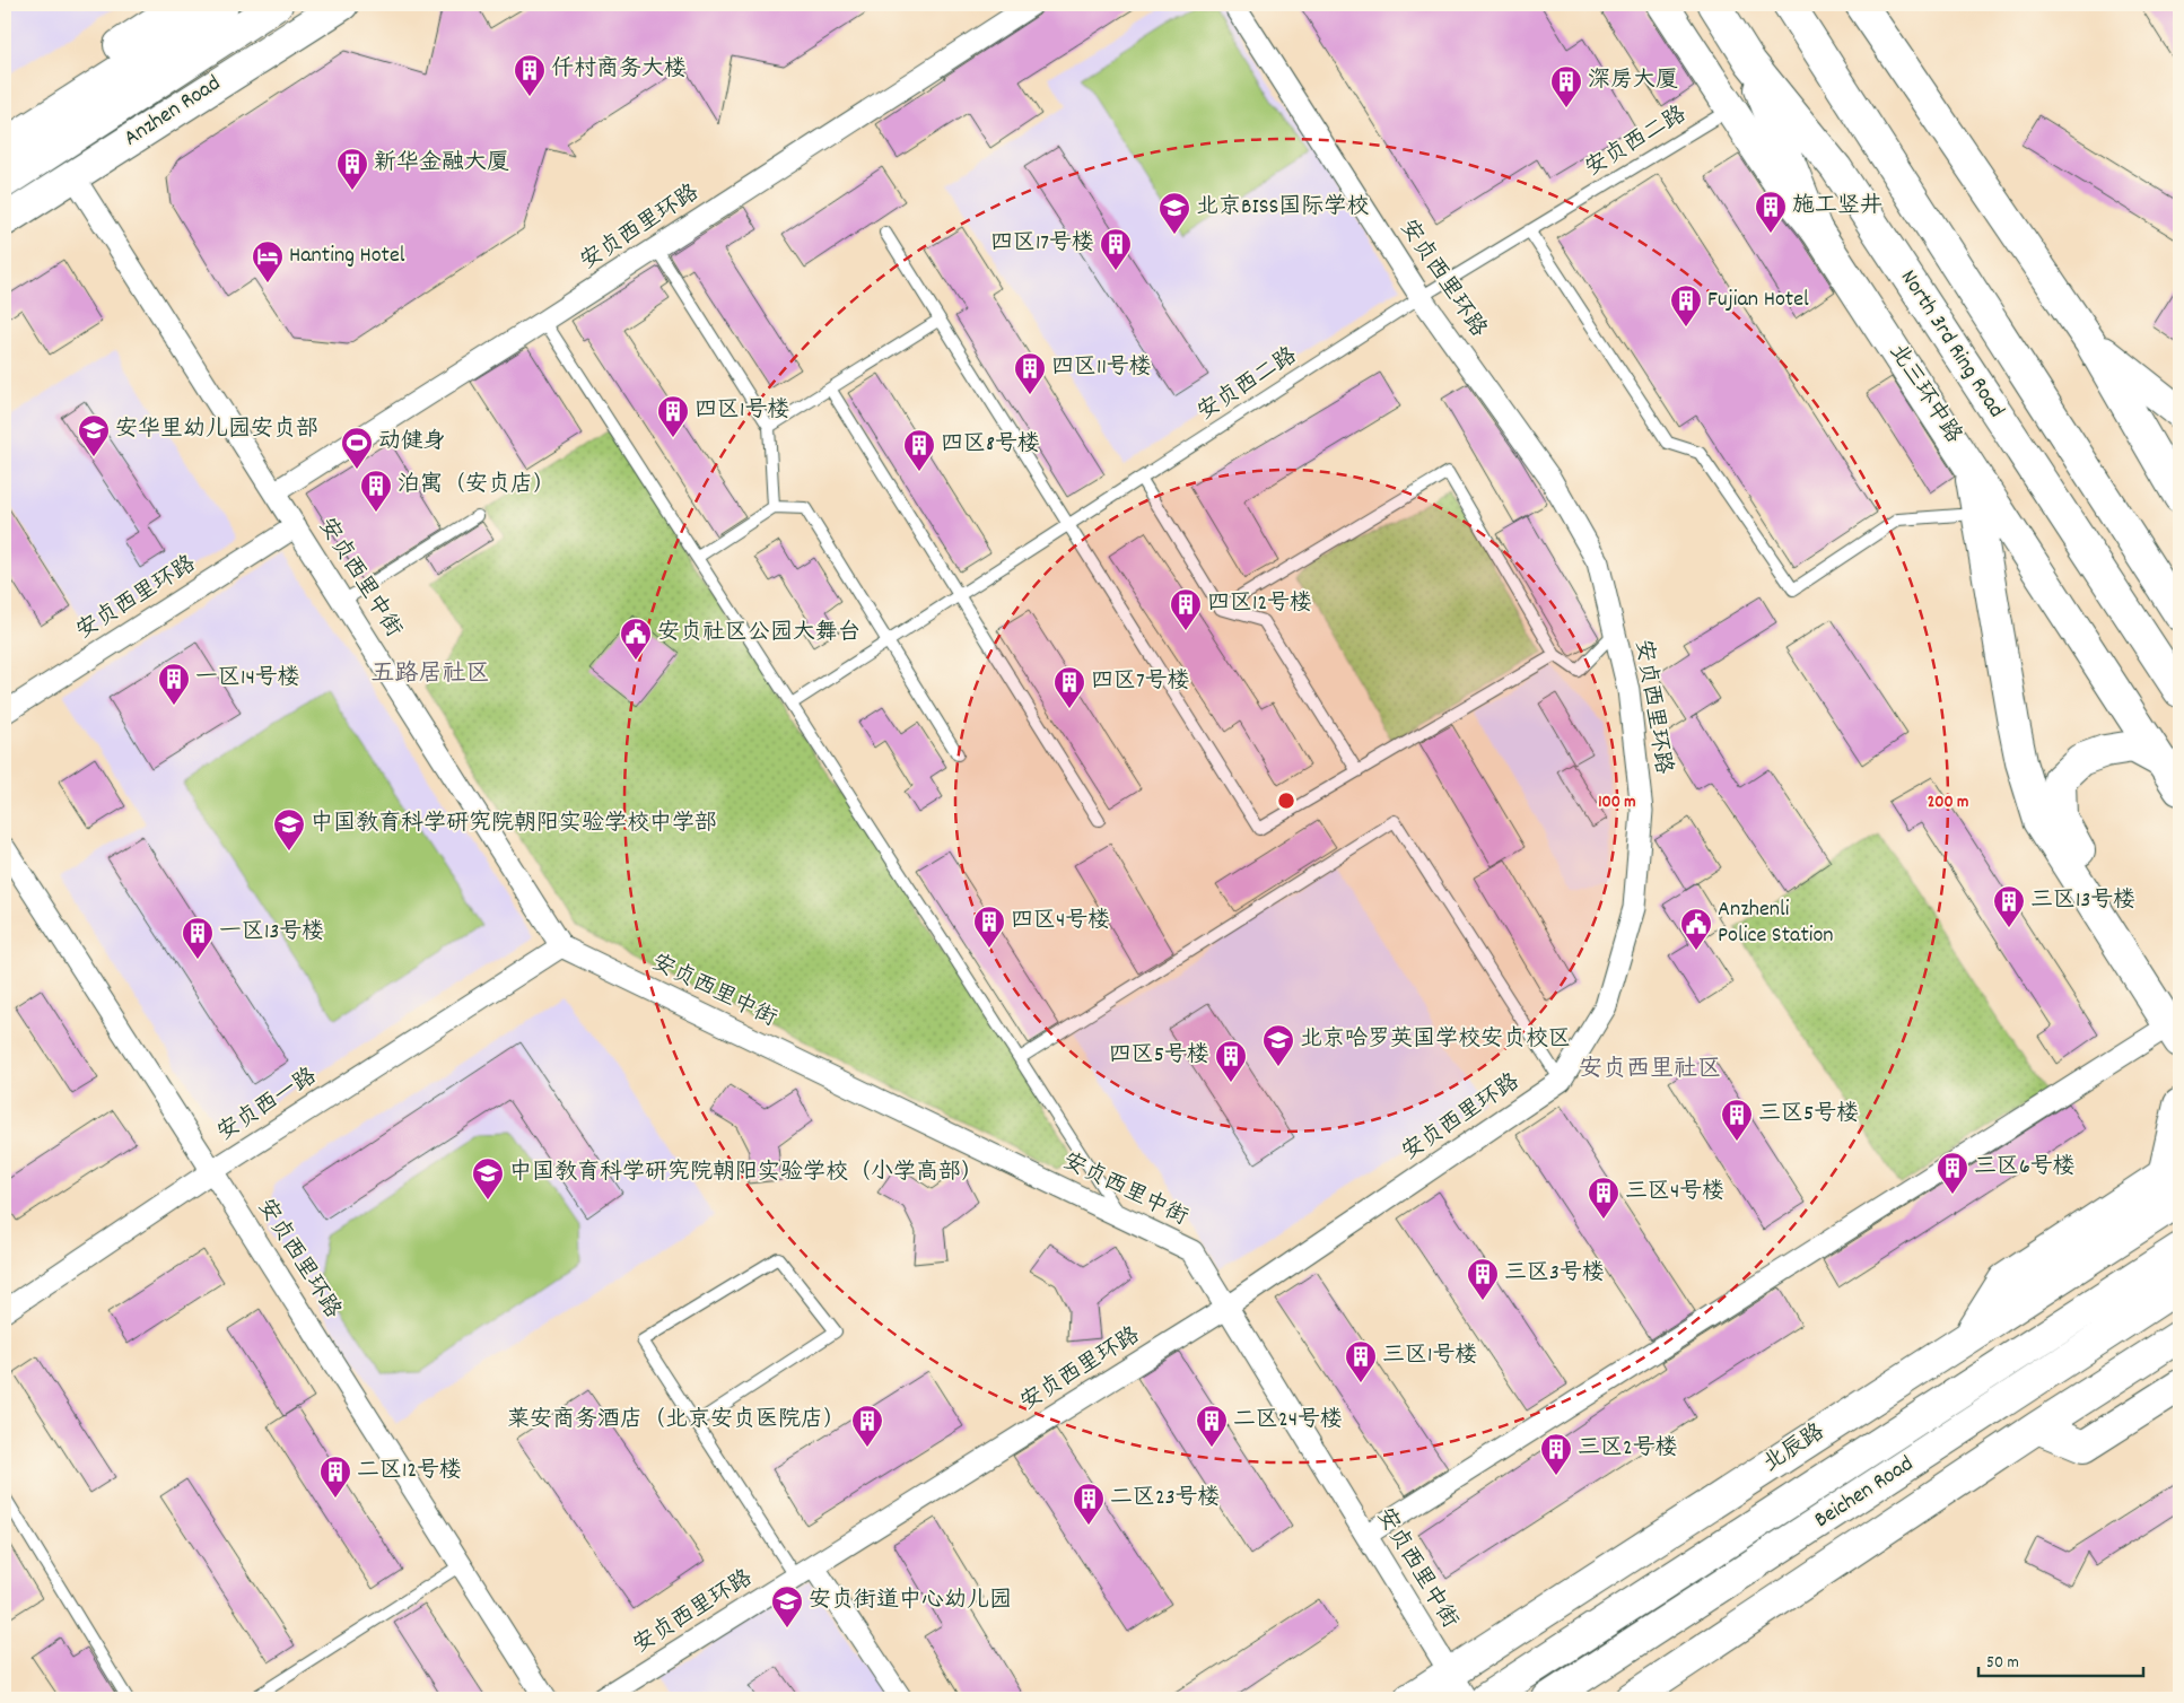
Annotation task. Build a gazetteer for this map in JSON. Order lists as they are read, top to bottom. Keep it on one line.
{"streets":{"main road":["Anzhen Road","North 3rd Ring Road","北三环中路","北辰路","Beichen Road"],"street":["安贞西里环路","安贞西里中街","安贞西一路"],"lane":["安贞西二路"]},"crossings":[["Anzhen Road","安贞西里中街"],["安贞西二路","安贞西里环路"],["安贞西二路","北三环中路"],["安贞西里环路","安贞西里中街"],["安贞西里环路","安贞西一路"],["安贞西里中街","安贞西一路"],["安贞西里中街","北辰路"]],"districts":["五路居社区","安贞西里社区"],"places":{"building":["仟村商务大楼","深房大厦","新华金融大厦","施工竖井","四区17号楼","Fujian Hotel","四区11号楼","四区1号楼","四区8号楼","泊寓（安贞店）","四区12号楼","一区14号楼","四区7号楼","三区13号楼","四区4号楼","一区13号楼","四区5号楼","三区5号楼","三区6号楼","三区4号楼","三区3号楼","三区1号楼","莱安商务酒店（北京安贞医院店）","二区24号楼","三区2号楼","二区12号楼","二区23号楼"],"school or university":["北京BISS国际学校","安华里幼儿园安贞部","中国教育科学研究院朝阳实验学校中学部","北京哈罗英国学校安贞校区","中国教育科学研究院朝阳实验学校（小学高部）","安贞街道中心幼儿园"],"hotel":["Hanting Hotel"],"sports":["动健身"],"public building":["安贞社区公园大舞台","Anzhenli Police Station"]},"scale_bar":"50 m","rings":["100 m","200 m"]}
